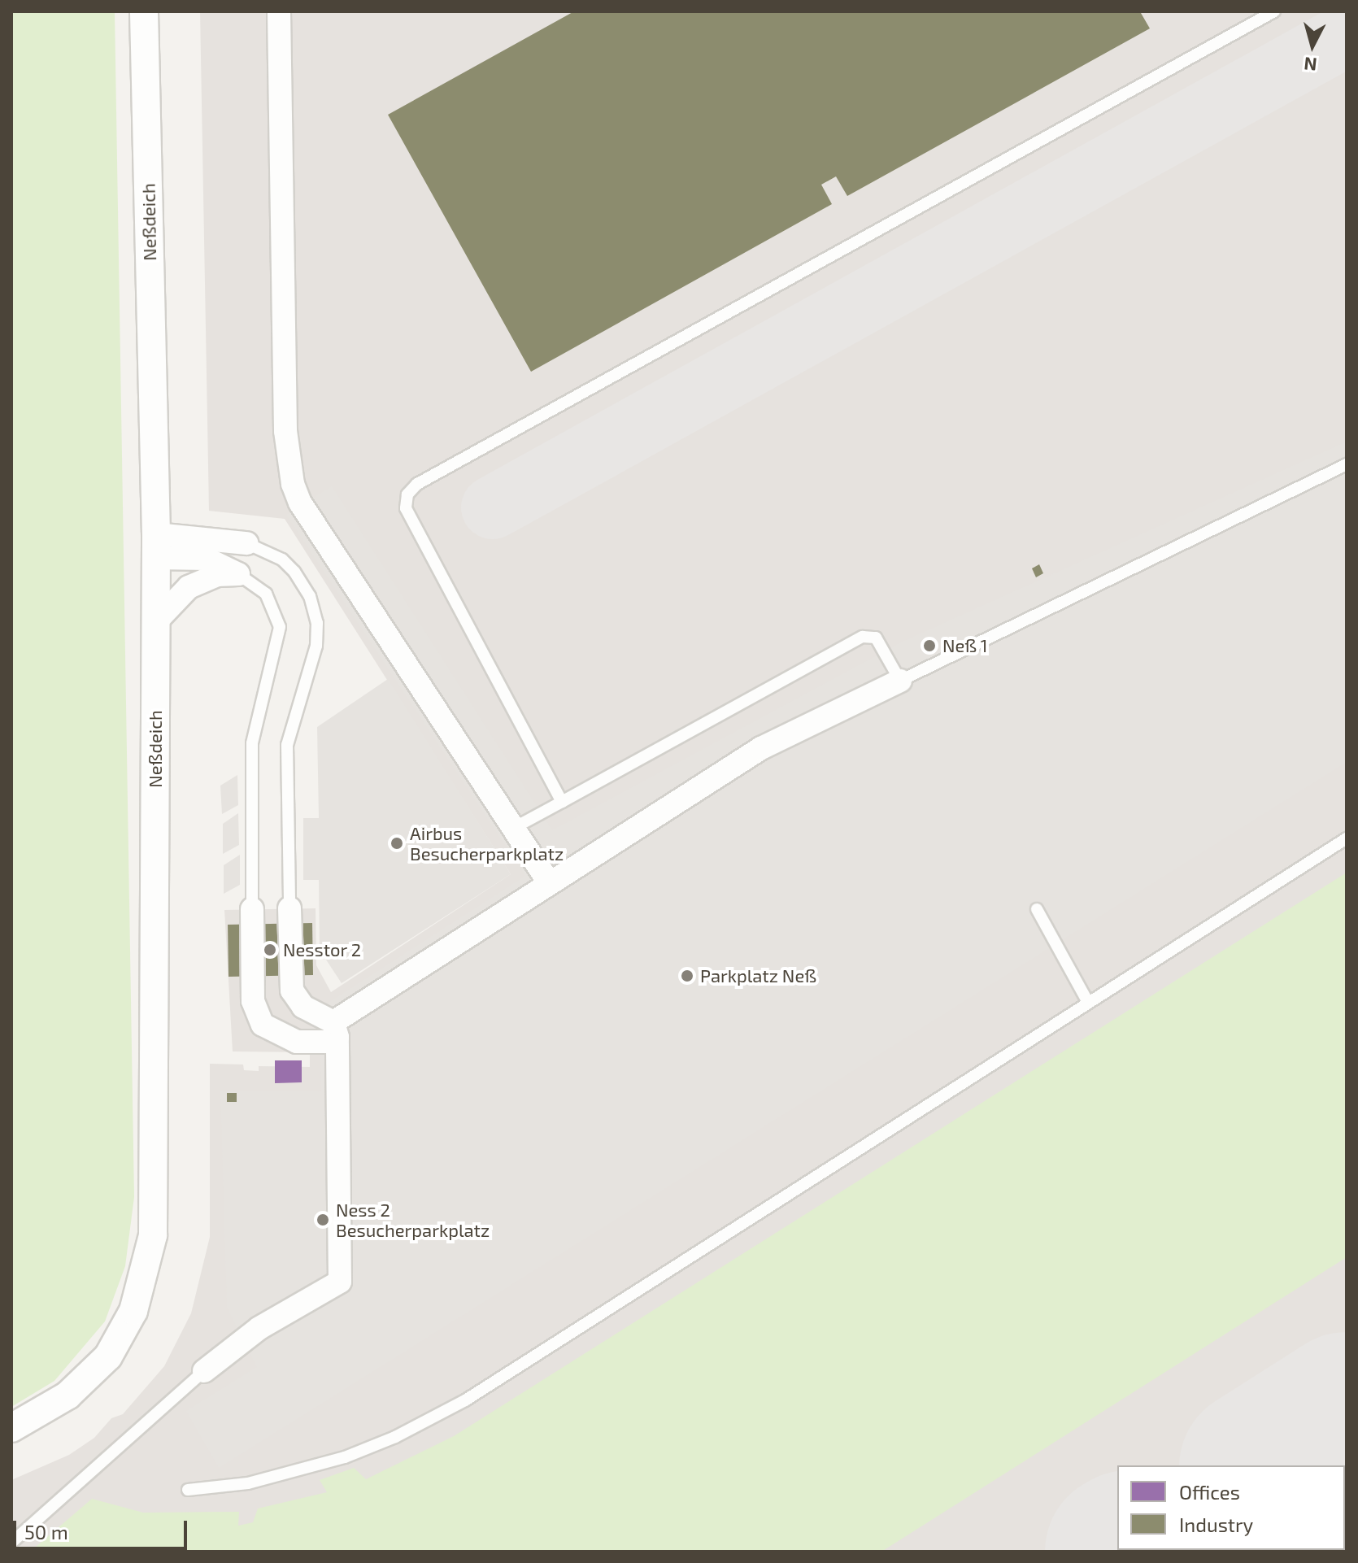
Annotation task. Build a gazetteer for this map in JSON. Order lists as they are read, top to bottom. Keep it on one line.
{"streets":{"street":["Neßdeich"]},"places":["Neß 1","Airbus Besucherparkplatz","Nesstor 2","Parkplatz Neß","Ness 2 Besucherparkplatz"],"legend":["Offices","Industry"],"scale_bar":"50 m","north":"bottom"}
